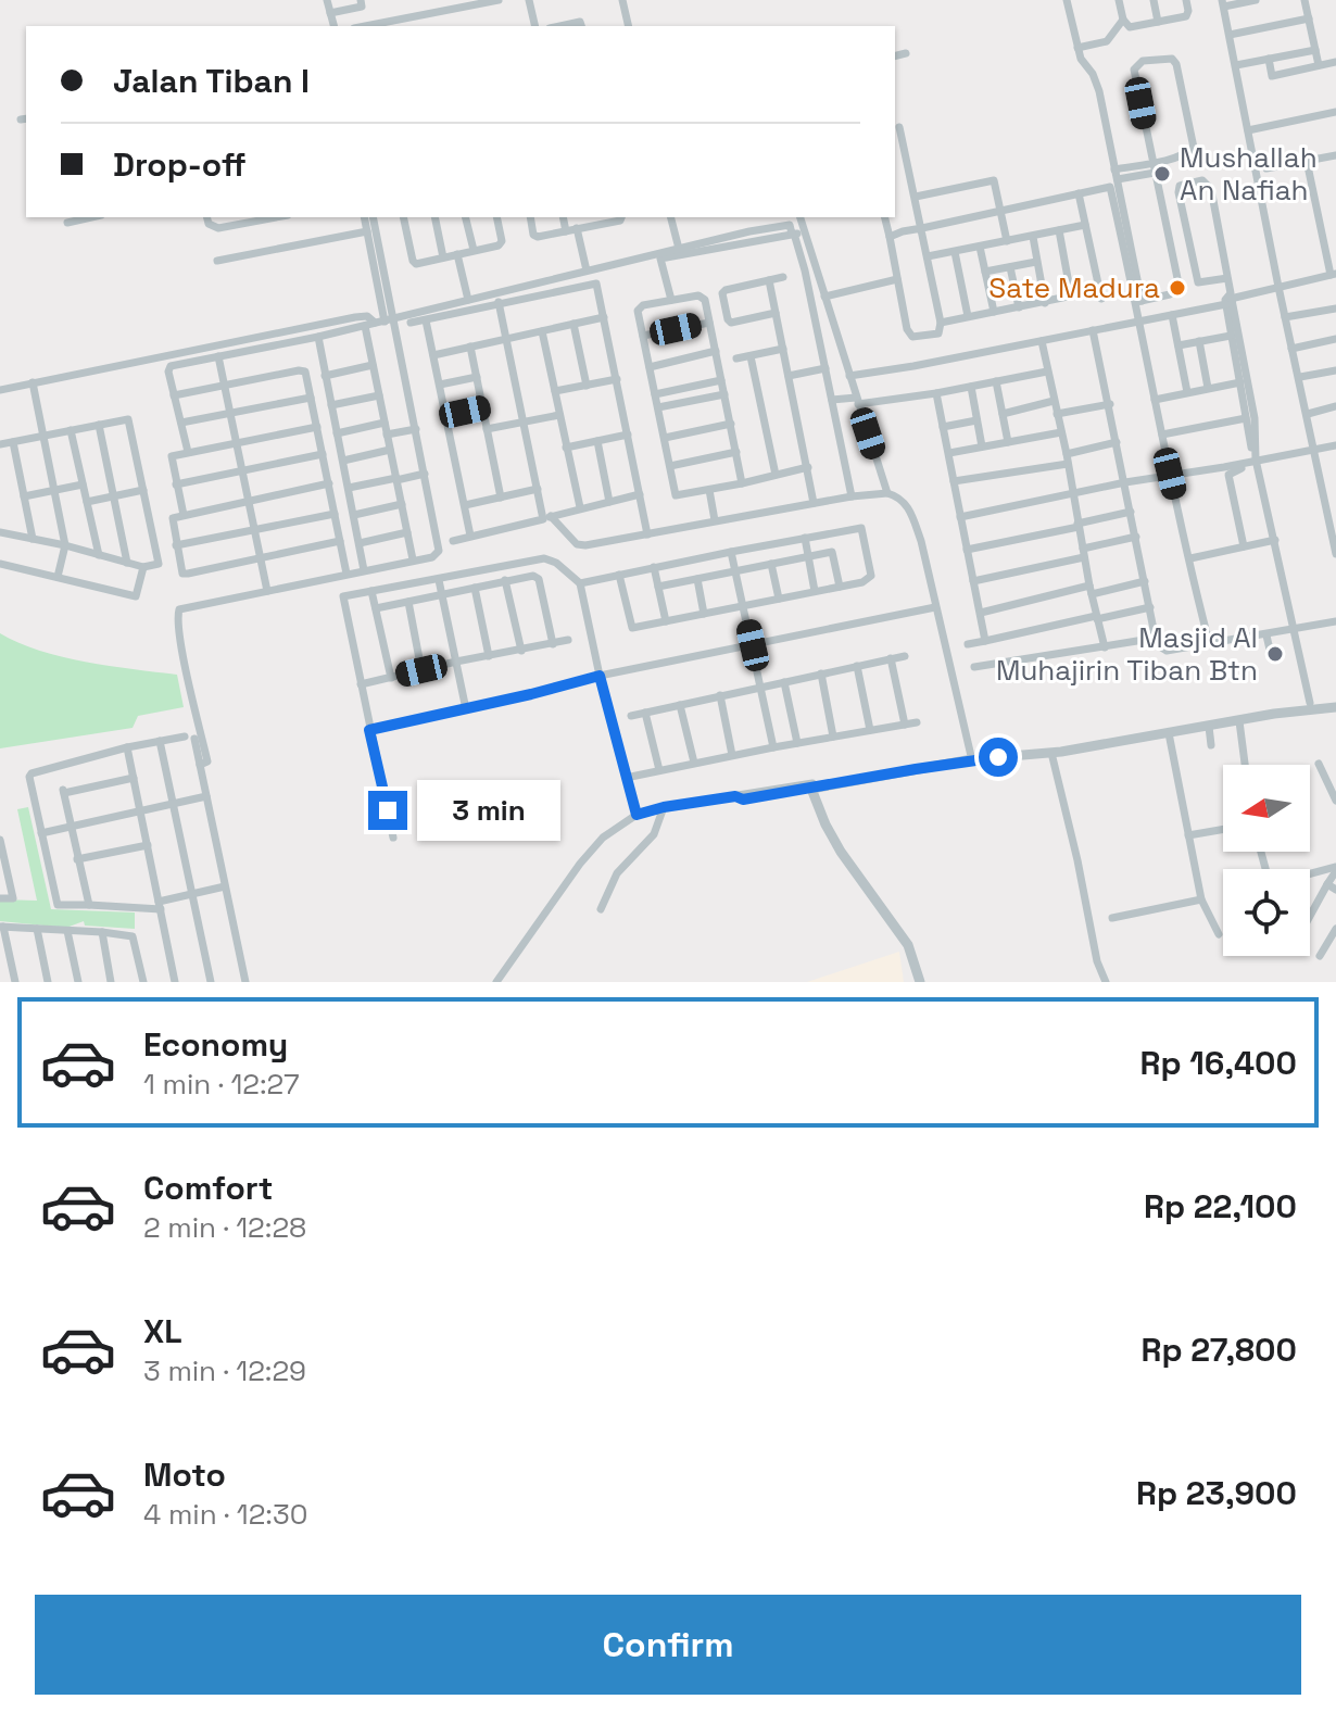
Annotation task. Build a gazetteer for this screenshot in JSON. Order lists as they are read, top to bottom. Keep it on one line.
{"places":["Mushallah An Nafiah","Sate Madura","Masjid Al Muhajirin Tiban Btn"],"north":"left","page":{"banner":["Jalan Tiban I","Drop-off"],"bubble":"3 min","list":[{"name":"Economy","note":"1 min · 12:27","value":"Rp 16,400"},{"name":"Comfort","note":"2 min · 12:28","value":"Rp 22,100"},{"name":"XL","note":"3 min · 12:29","value":"Rp 27,800"},{"name":"Moto","note":"4 min · 12:30","value":"Rp 23,900"}],"buttons":"Confirm"}}
